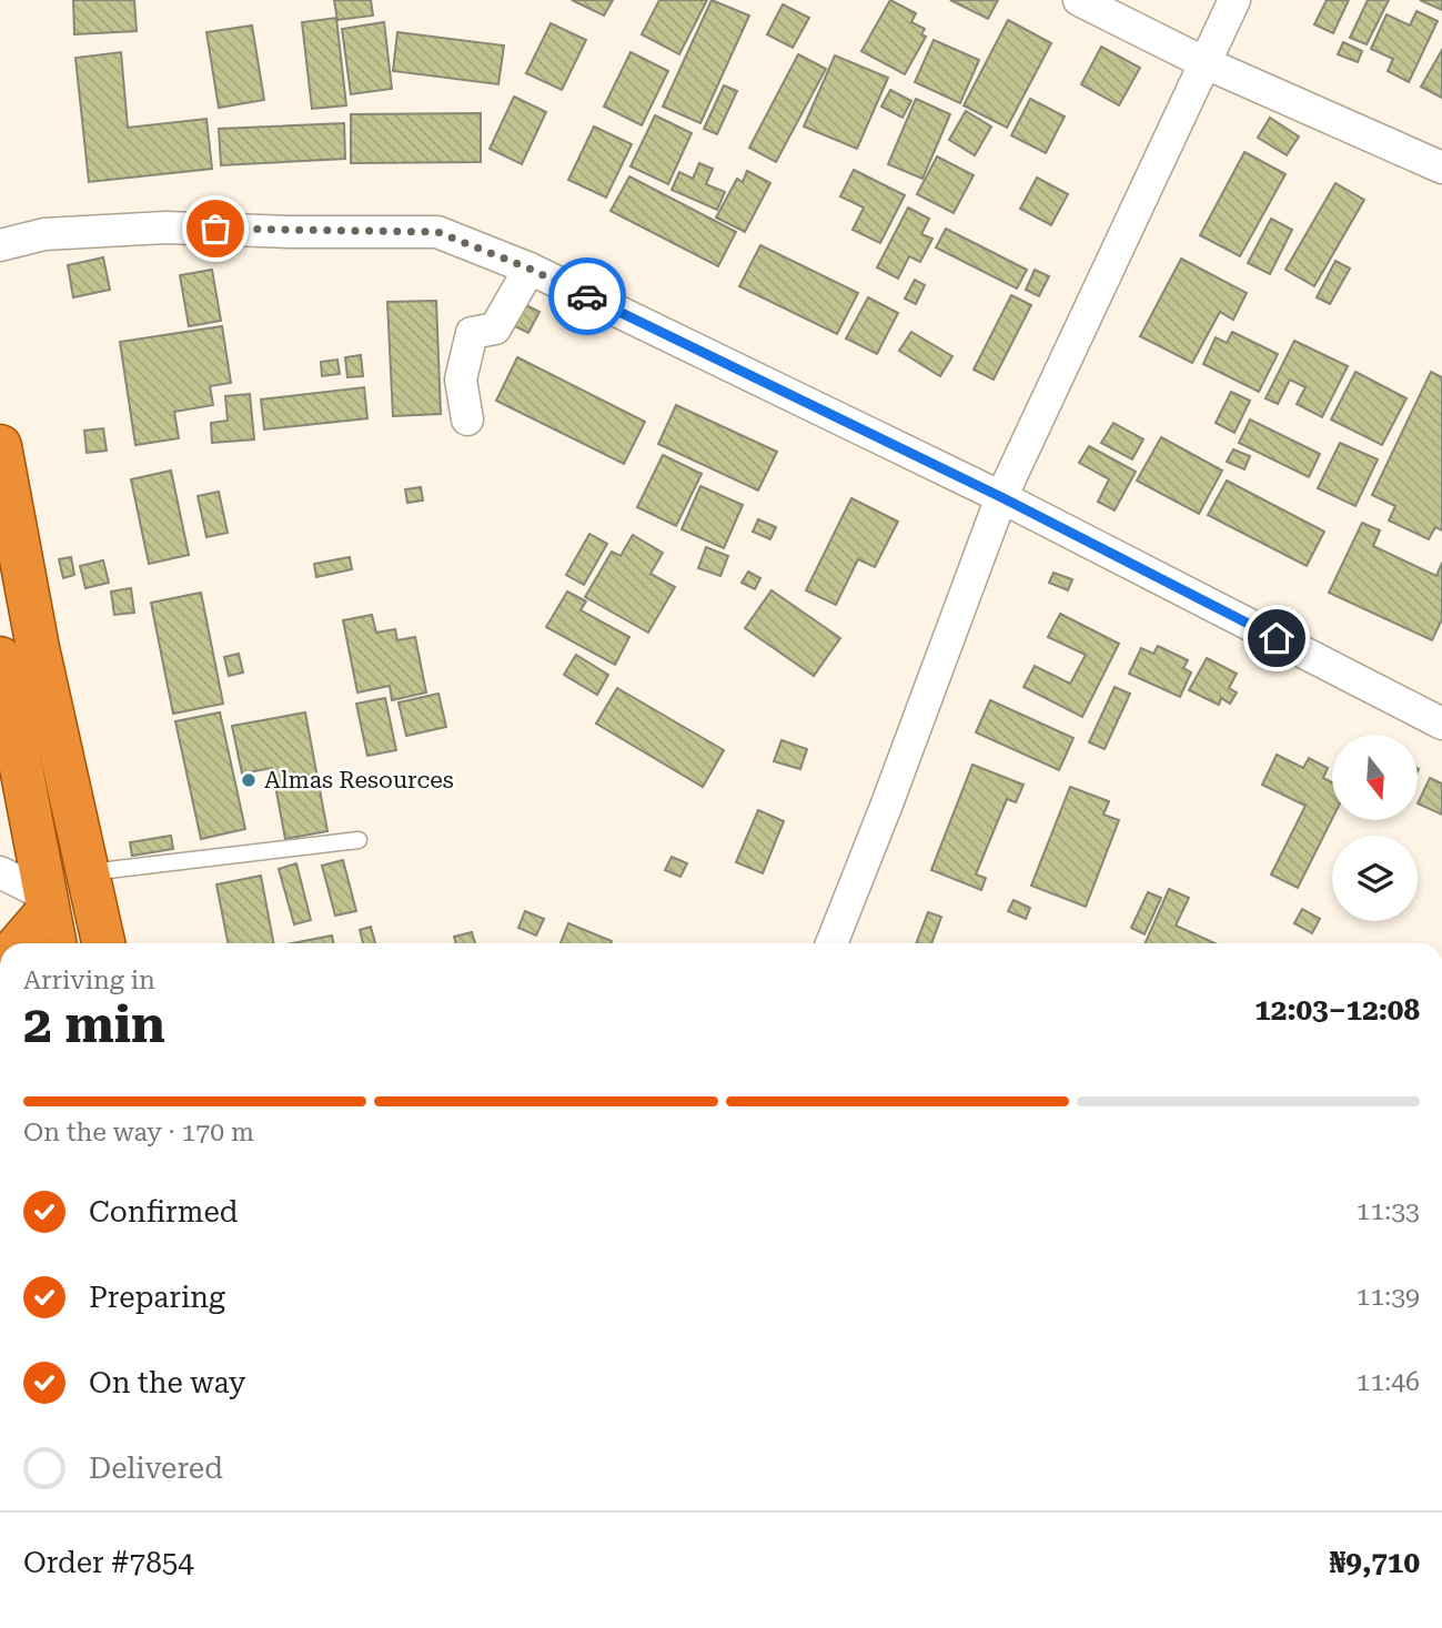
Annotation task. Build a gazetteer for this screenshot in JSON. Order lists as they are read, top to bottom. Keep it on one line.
{"places":["Almas Resources"],"north":"bottom","page":{"heading":["2 min","Arriving in","12:03–12:08"],"panel":["Order #7854","₦9,710"],"bar":"On the way · 170 m","list":[["Confirmed","11:33"],["Preparing","11:39"],["On the way","11:46"],"Delivered"]}}
